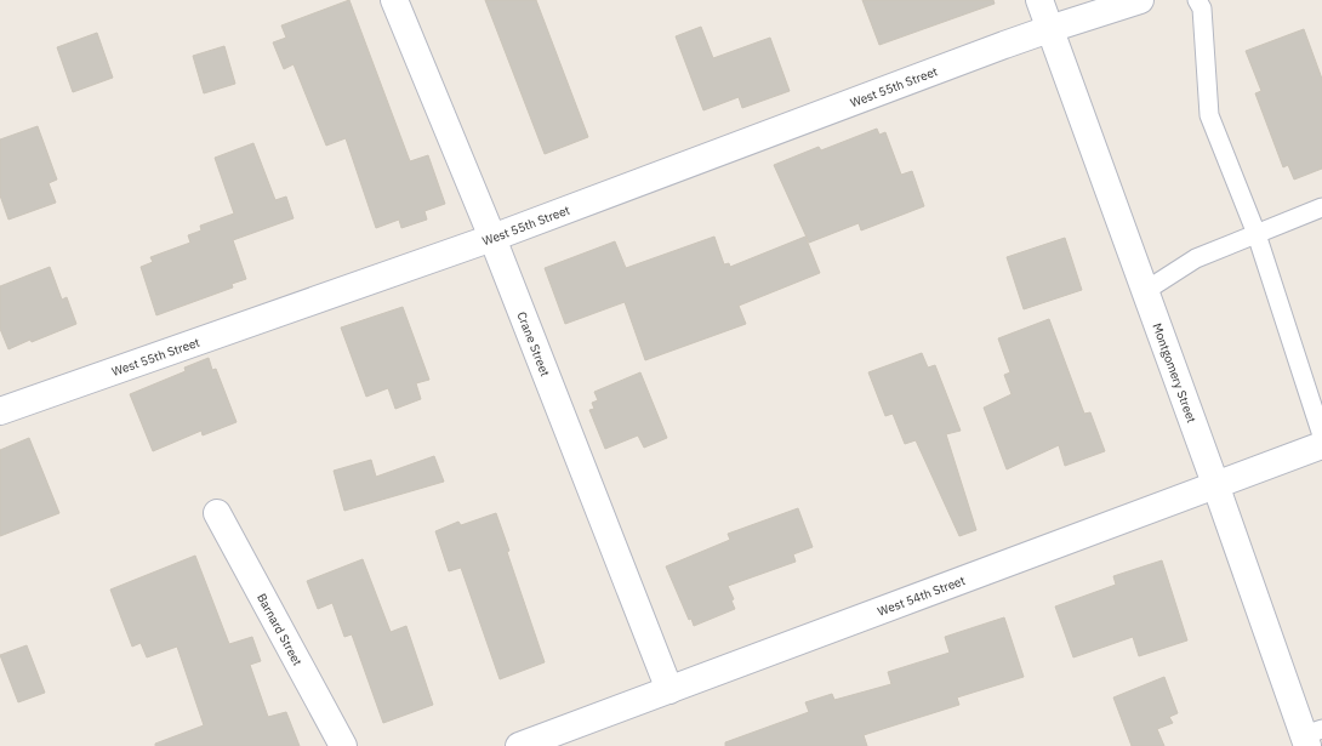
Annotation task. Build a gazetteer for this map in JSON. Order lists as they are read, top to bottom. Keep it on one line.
{"streets":{"street":["West 55th Street","Crane Street","Montgomery Street","West 54th Street","Barnard Street"]},"crossings":[["West 55th Street","Crane Street"],["West 55th Street","Montgomery Street"],["Crane Street","West 54th Street"],["Montgomery Street","West 54th Street"]]}
